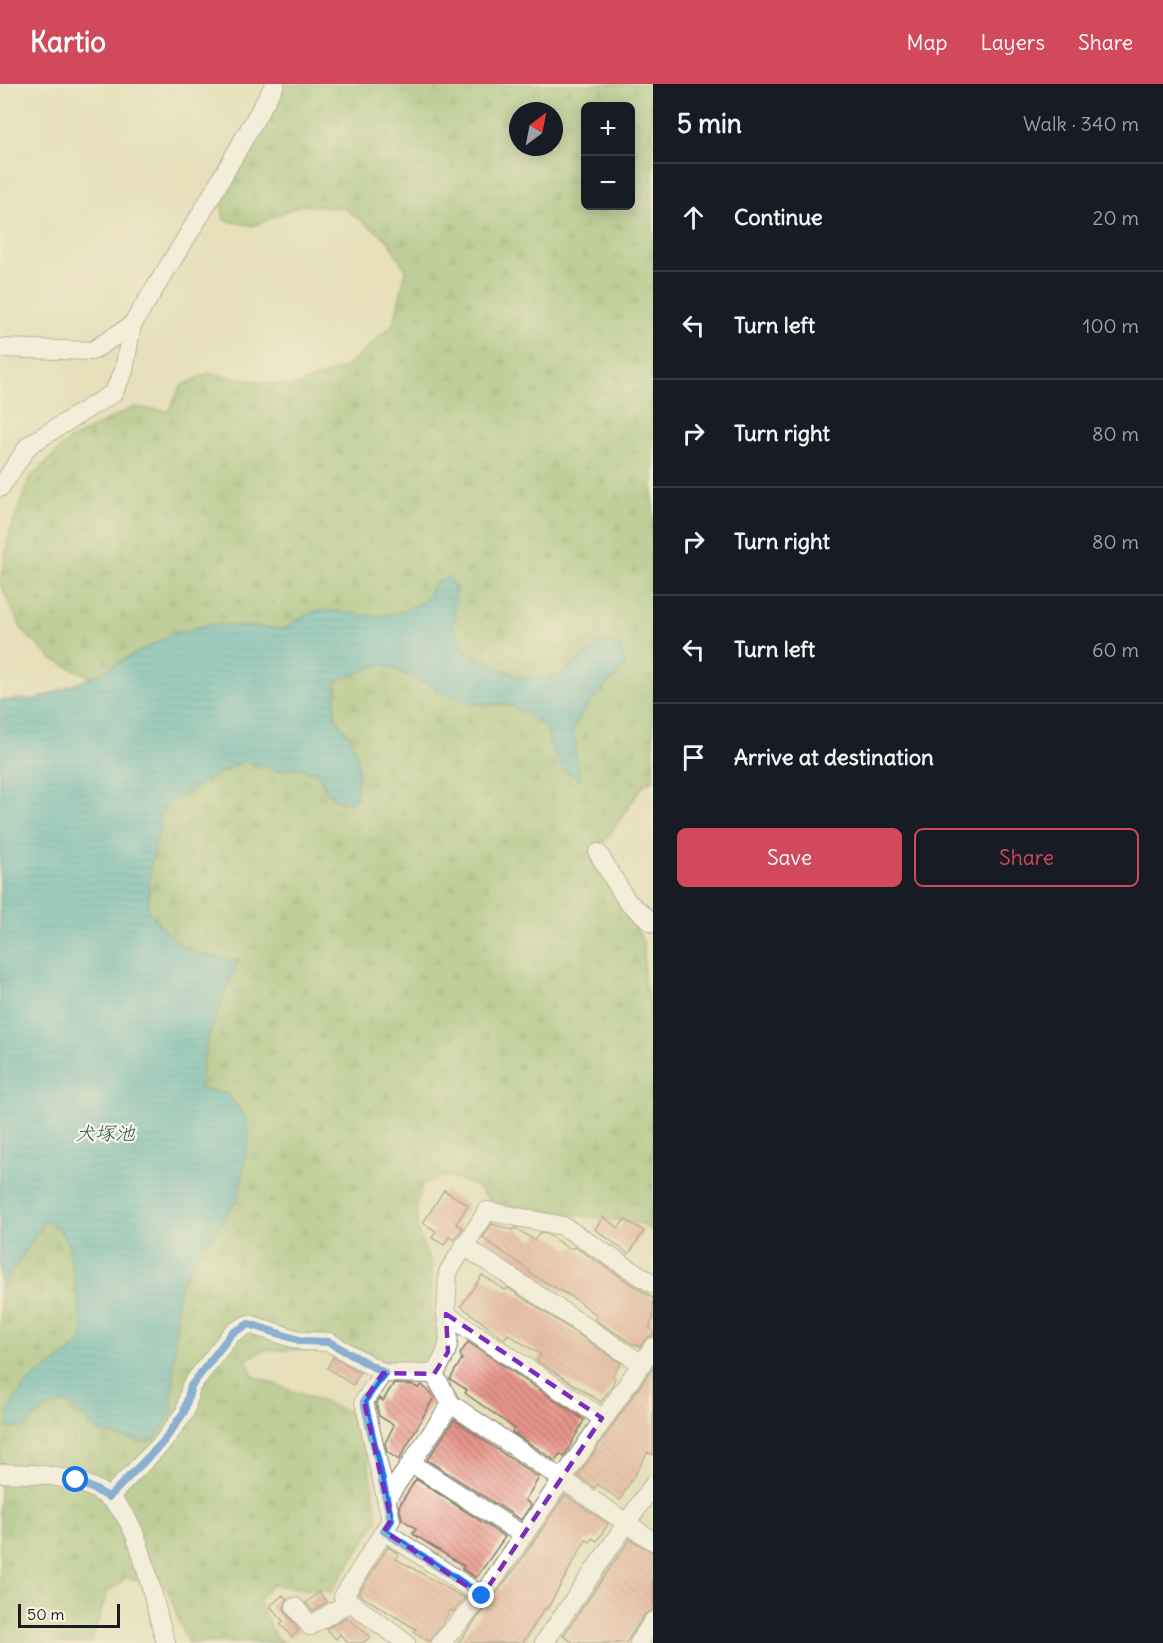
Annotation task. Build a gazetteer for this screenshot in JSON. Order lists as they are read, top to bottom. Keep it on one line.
{"water":["犬塚池"],"scale_bar":"50 m","north":"top right","page":{"header":"Kartio","nav":["Map","Layers","Share"],"heading":["5 min","Walk · 340 m"],"map_buttons":["+","−"],"list":[["Continue","20 m"],["Turn left","100 m"],["Turn right","80 m"],["Turn right","80 m"],["Turn left","60 m"],"Arrive at destination"],"buttons":["Save","Share"],"scale":"50 m"}}
